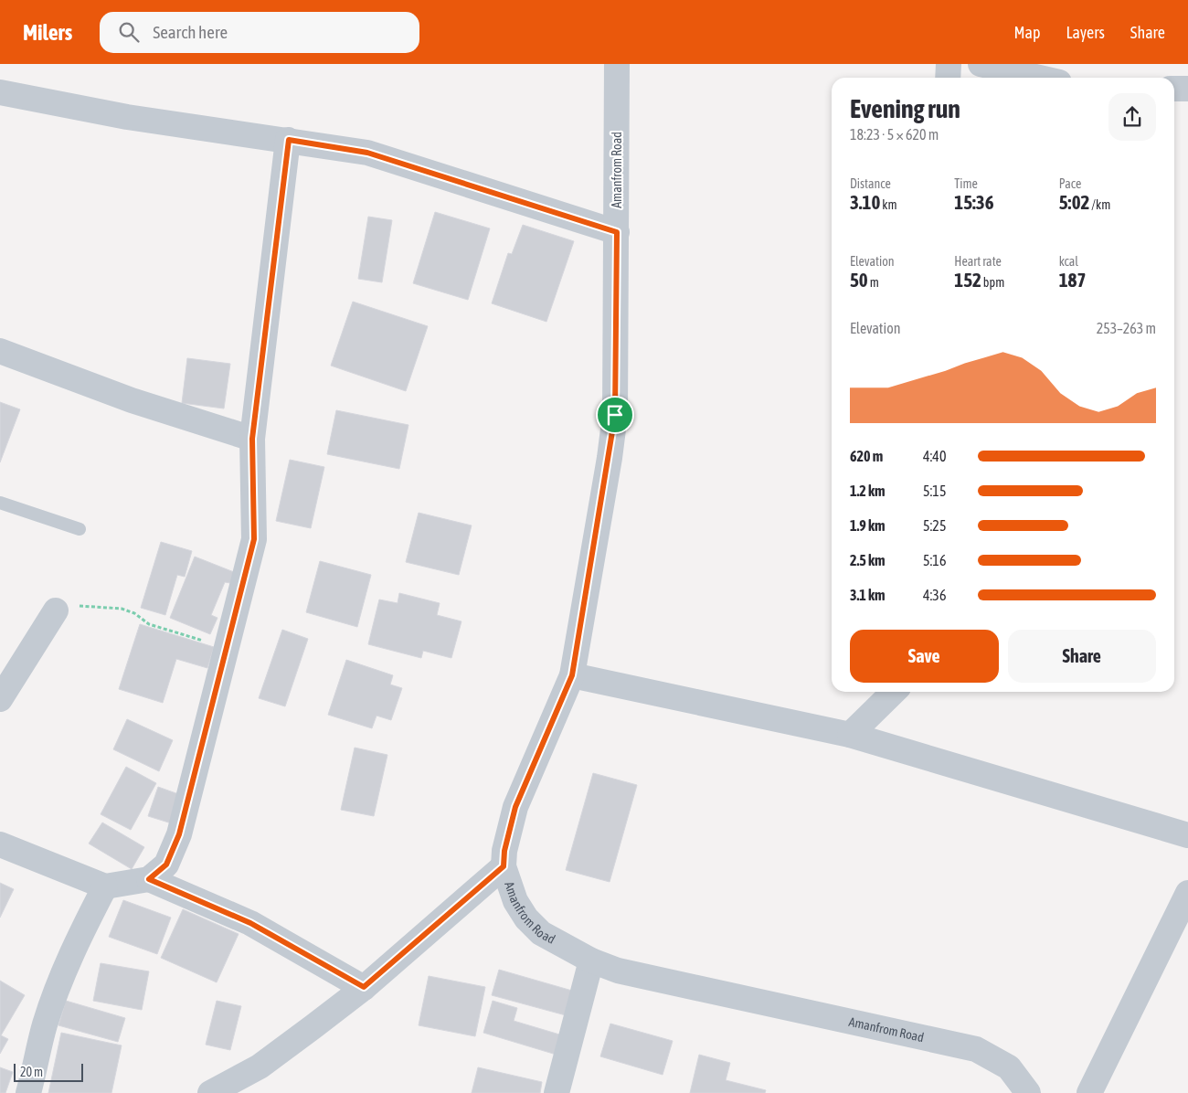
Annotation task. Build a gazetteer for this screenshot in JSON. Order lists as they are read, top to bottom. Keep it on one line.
{"streets":{"street":["Amanfrom Road"]},"scale_bar":"20 m","page":{"header":"Milers","search":"Search here","nav":["Map","Layers","Share"],"heading":["Evening run","18:23 · 5 × 620 m"],"stats":[["Distance","3.10 km"],["Time","15:36"],["Pace","5:02 /km"],["Elevation","50 m"],["Heart rate","152 bpm"],["kcal","187"]],"chart":["Elevation","253–263 m"],"list":[{"name":"620 m","note":"4:40"},{"name":"1.2 km","note":"5:15"},{"name":"1.9 km","note":"5:25"},{"name":"2.5 km","note":"5:16"},{"name":"3.1 km","note":"4:36"}],"buttons":["Save","Share"],"scale":"20 m"}}
